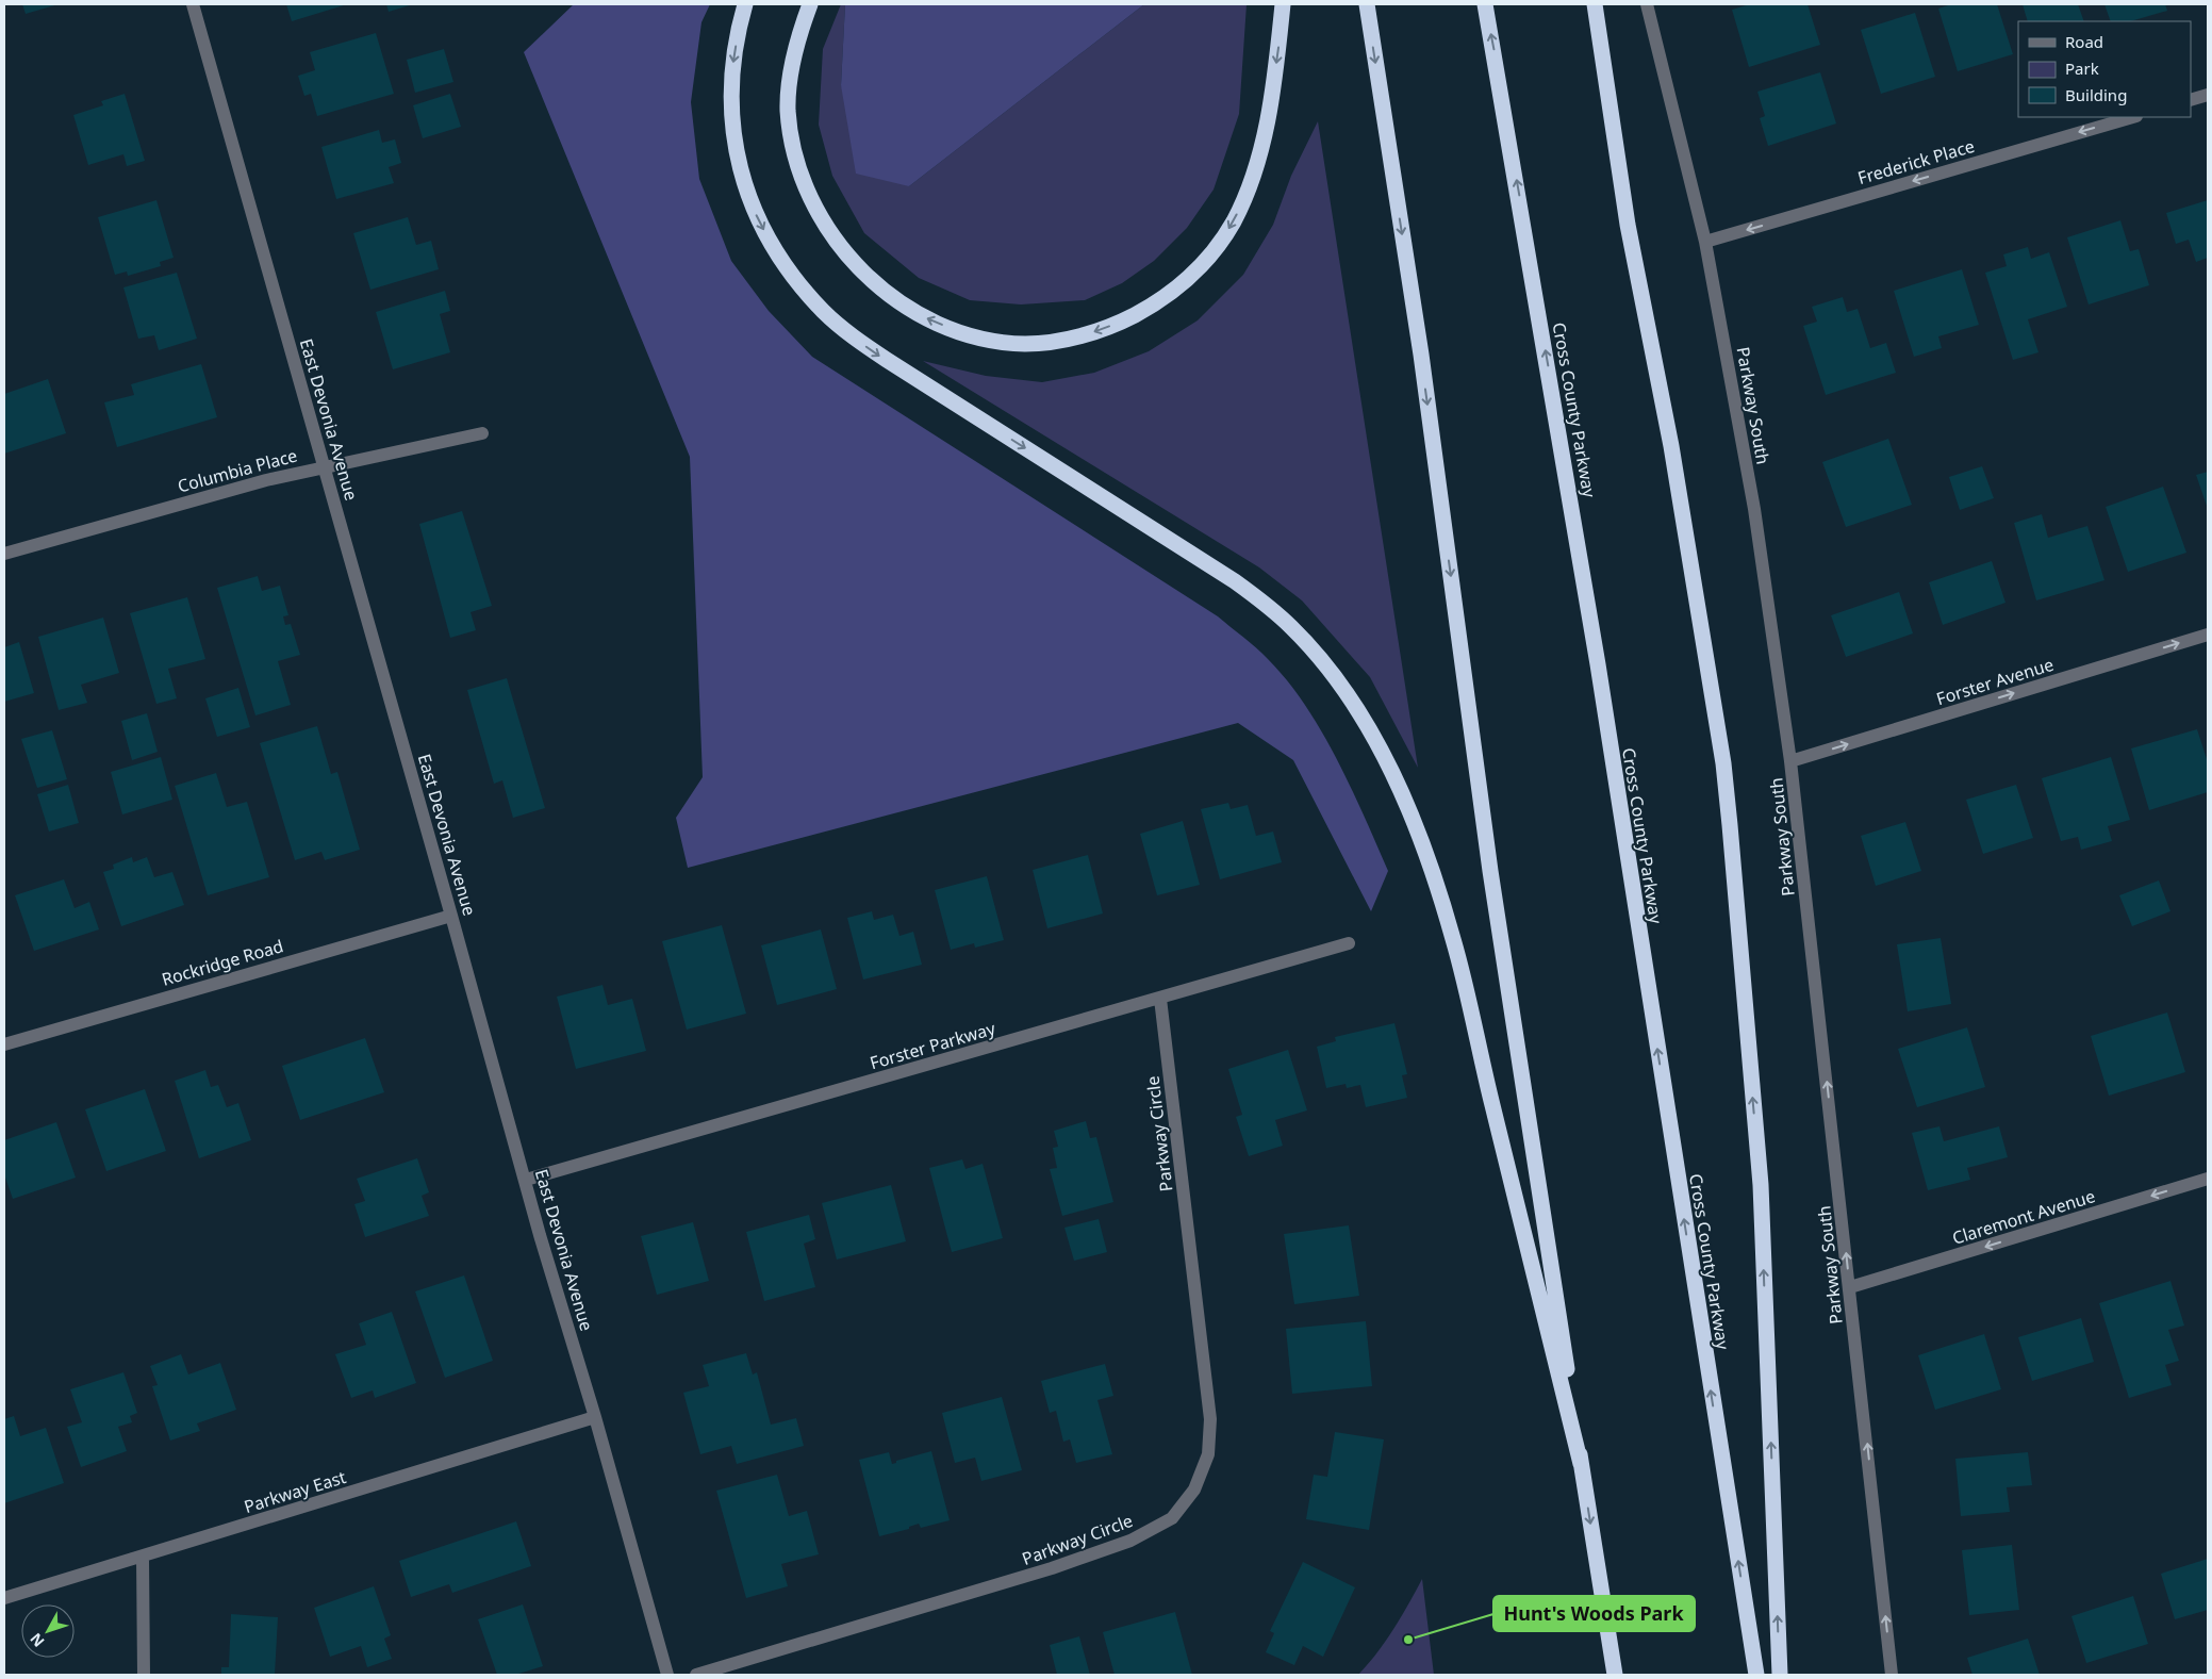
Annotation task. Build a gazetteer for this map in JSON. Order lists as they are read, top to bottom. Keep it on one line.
{"streets":{"highway":["Cross County Parkway"],"street":["Frederick Place","Parkway South","East Devonia Avenue","Columbia Place","Forster Avenue","Rockridge Road","Forster Parkway","Parkway Circle","Claremont Avenue","Parkway East"]},"crossings":[["Frederick Place","Parkway South"],["Parkway South","Forster Avenue"],["Parkway South","Claremont Avenue"],["East Devonia Avenue","Columbia Place"],["East Devonia Avenue","Rockridge Road"],["East Devonia Avenue","Forster Parkway"],["East Devonia Avenue","Parkway East"],["Forster Parkway","Parkway Circle"]],"one_way":["Frederick Place","Parkway South","Forster Avenue","Claremont Avenue"],"places":["Hunt's Woods Park"],"legend":["Road","Park","Building"],"north":"bottom left"}
